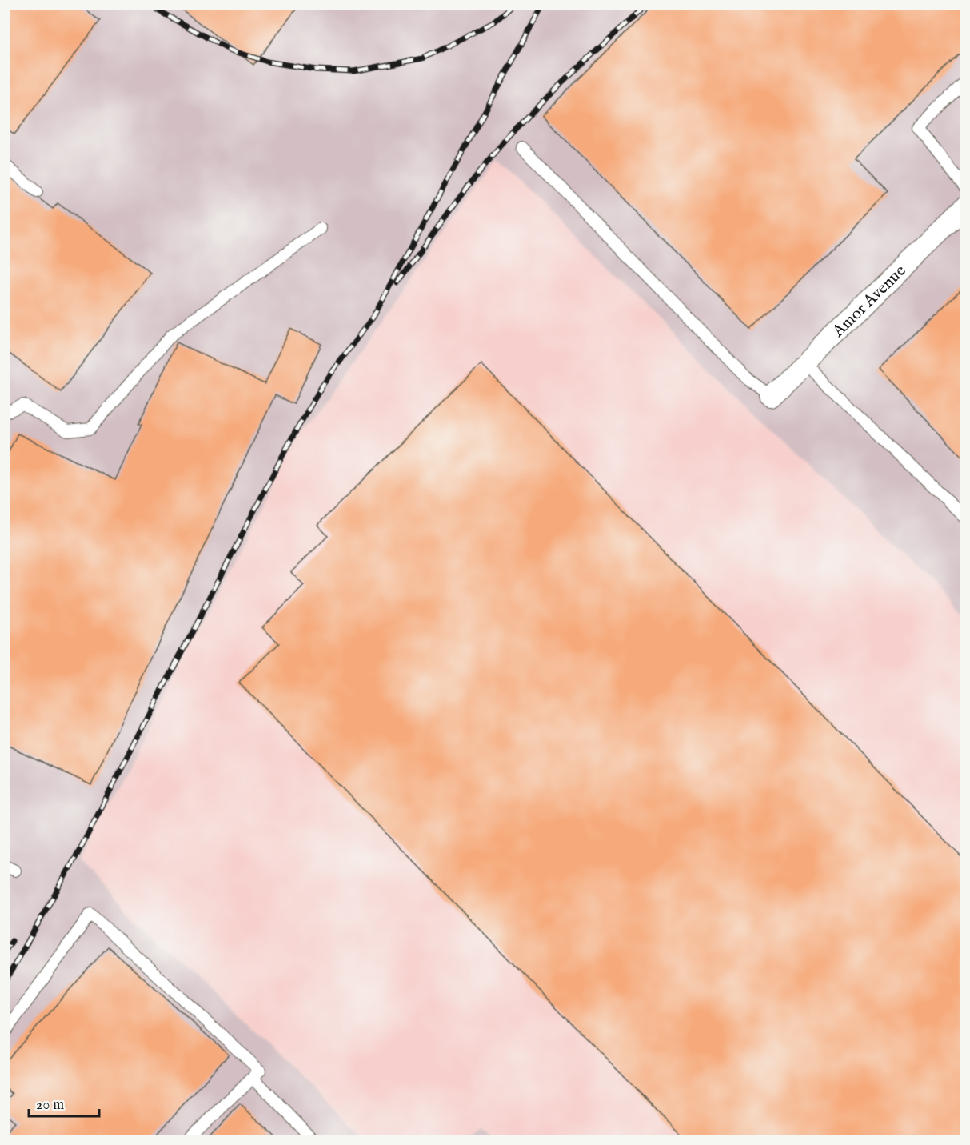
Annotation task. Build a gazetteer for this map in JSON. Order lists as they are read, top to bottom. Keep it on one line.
{"streets":{"street":["Amor Avenue"]},"scale_bar":"20 m"}
